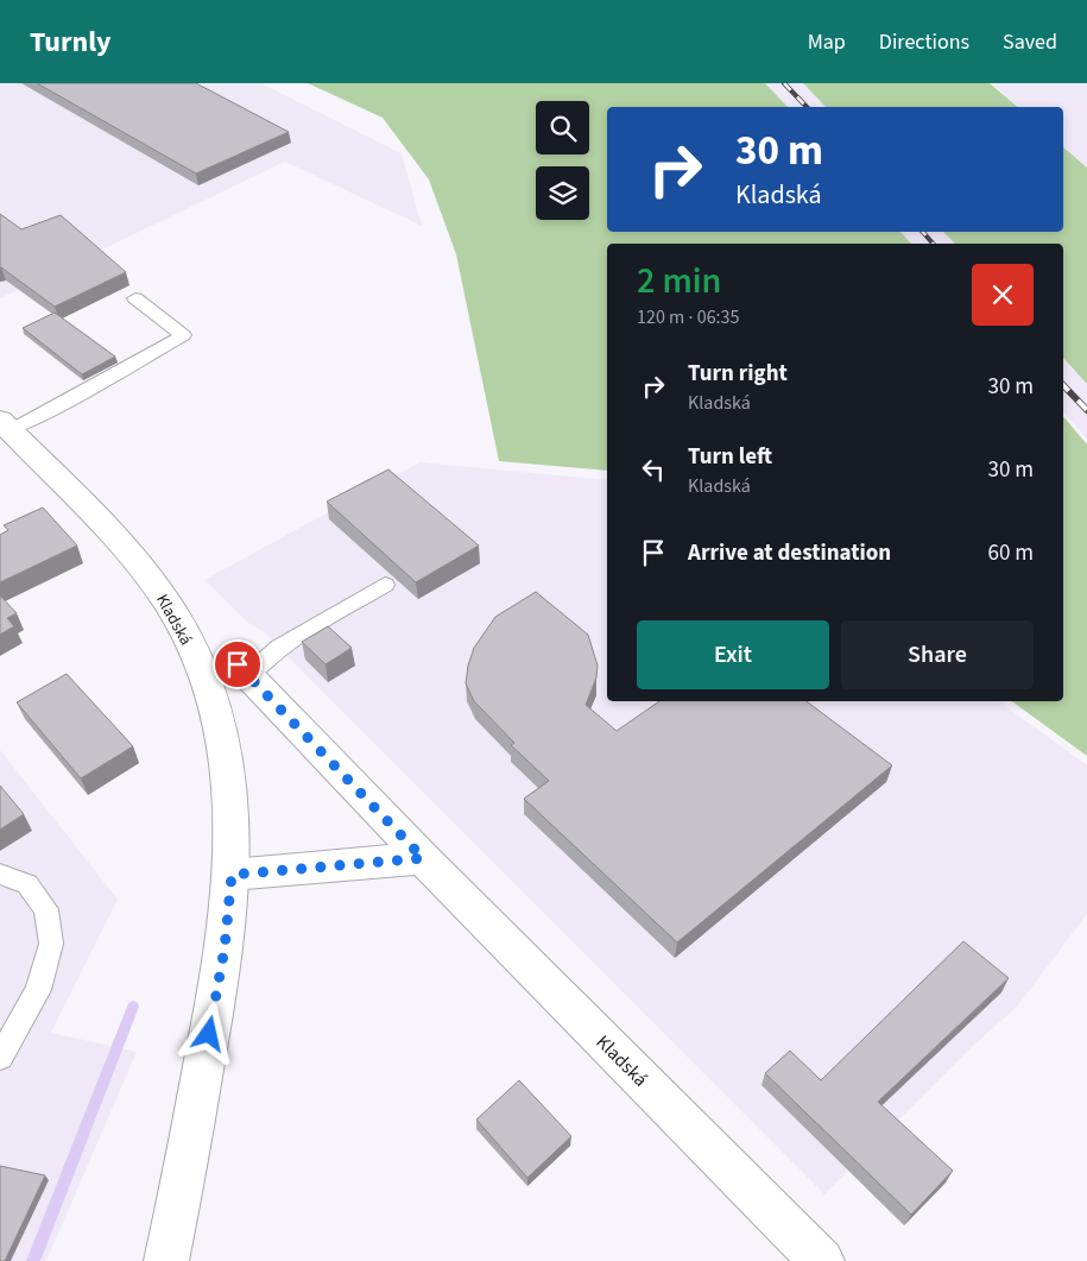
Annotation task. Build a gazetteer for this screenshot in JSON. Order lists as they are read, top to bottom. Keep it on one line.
{"streets":{"main road":["Kladská"]},"page":{"header":"Turnly","nav":["Map","Directions","Saved"],"turn":["30 m","Kladská"],"heading":["2 min","120 m · 06:35"],"list":[{"name":"Turn right","note":"Kladská","value":"30 m"},{"name":"Turn left","note":"Kladská","value":"30 m"},{"name":"Arrive at destination","value":"60 m"}],"buttons":["Exit","Share"]}}
